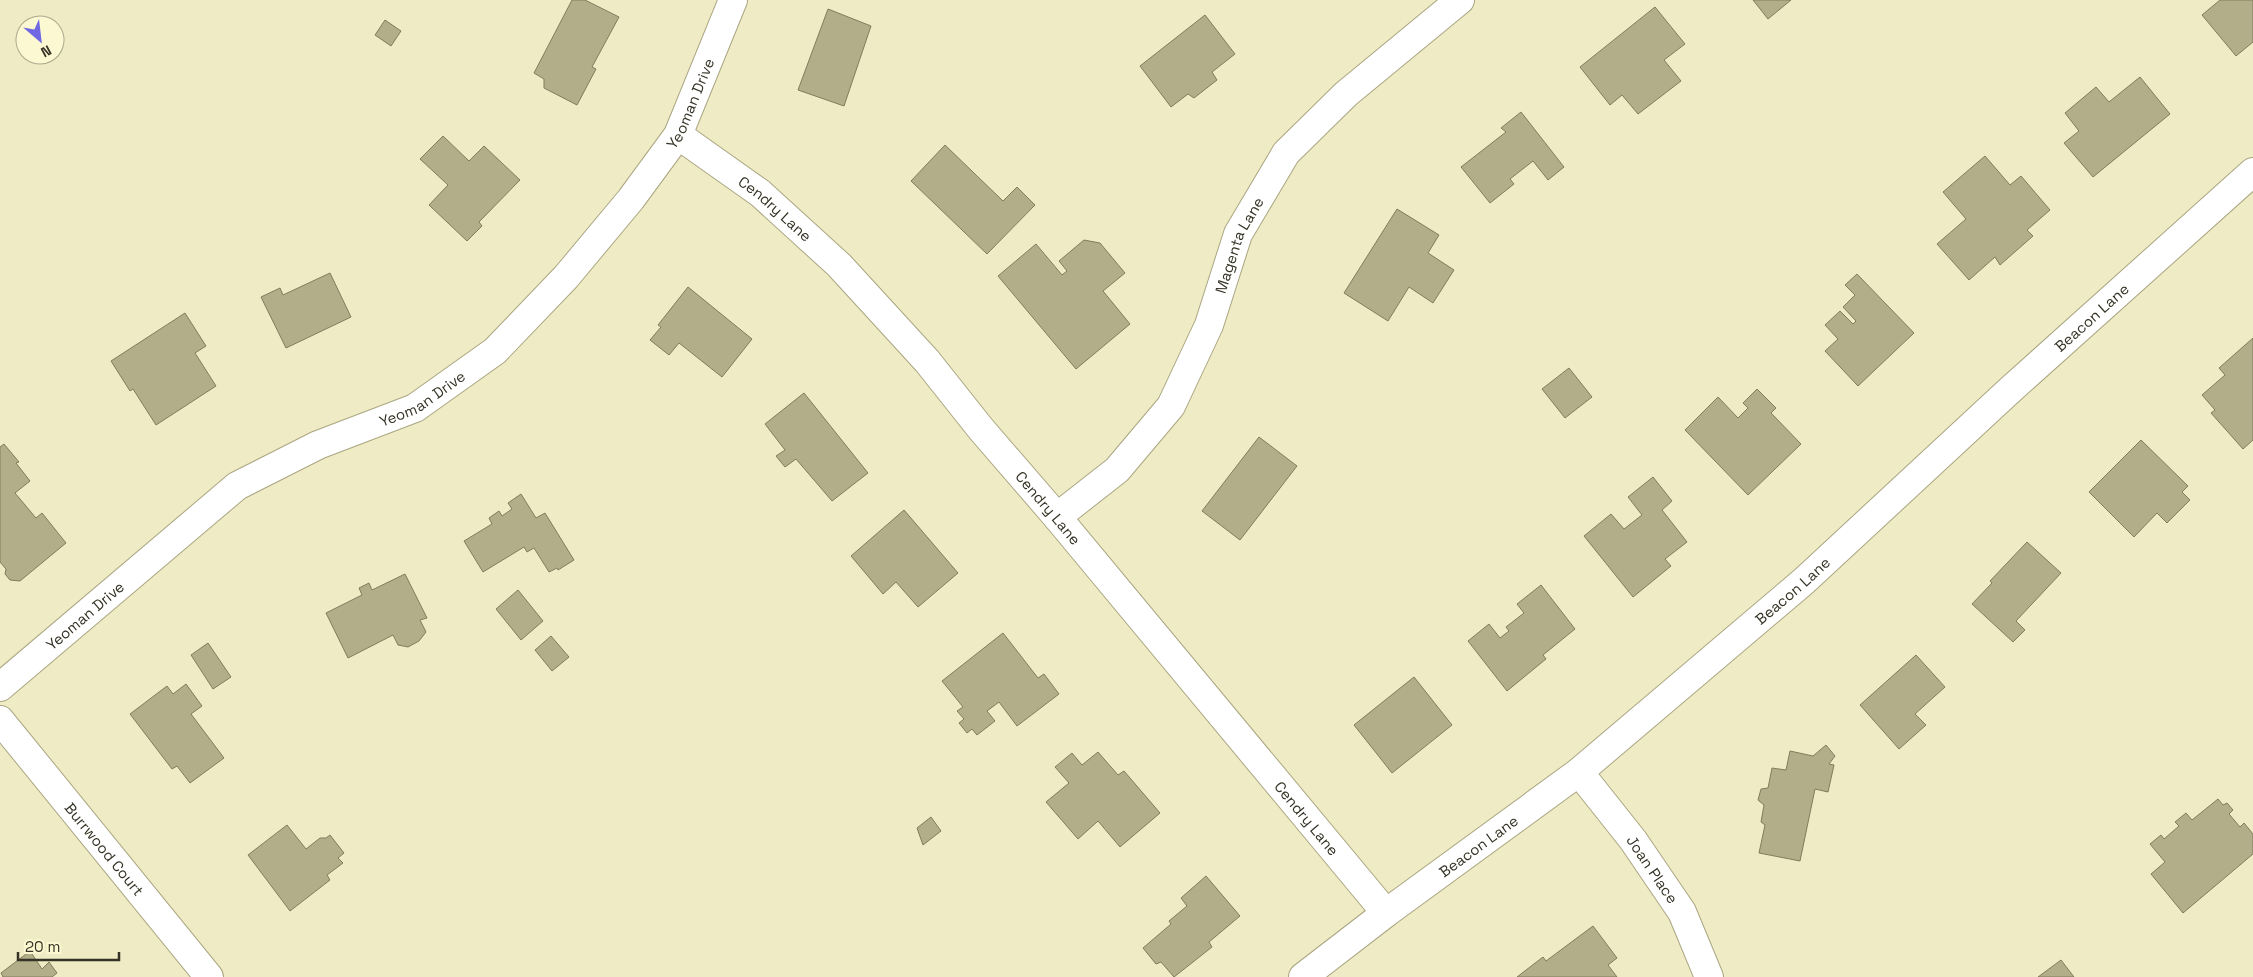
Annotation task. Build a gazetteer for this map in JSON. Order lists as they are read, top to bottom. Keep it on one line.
{"streets":{"street":["Yeoman Drive","Cendry Lane","Magenta Lane","Beacon Lane","Burrwood Court","Joan Place"]},"crossings":[["Yeoman Drive","Cendry Lane"],["Cendry Lane","Magenta Lane"],["Cendry Lane","Beacon Lane"],["Beacon Lane","Joan Place"]],"scale_bar":"20 m","north":"bottom right"}
